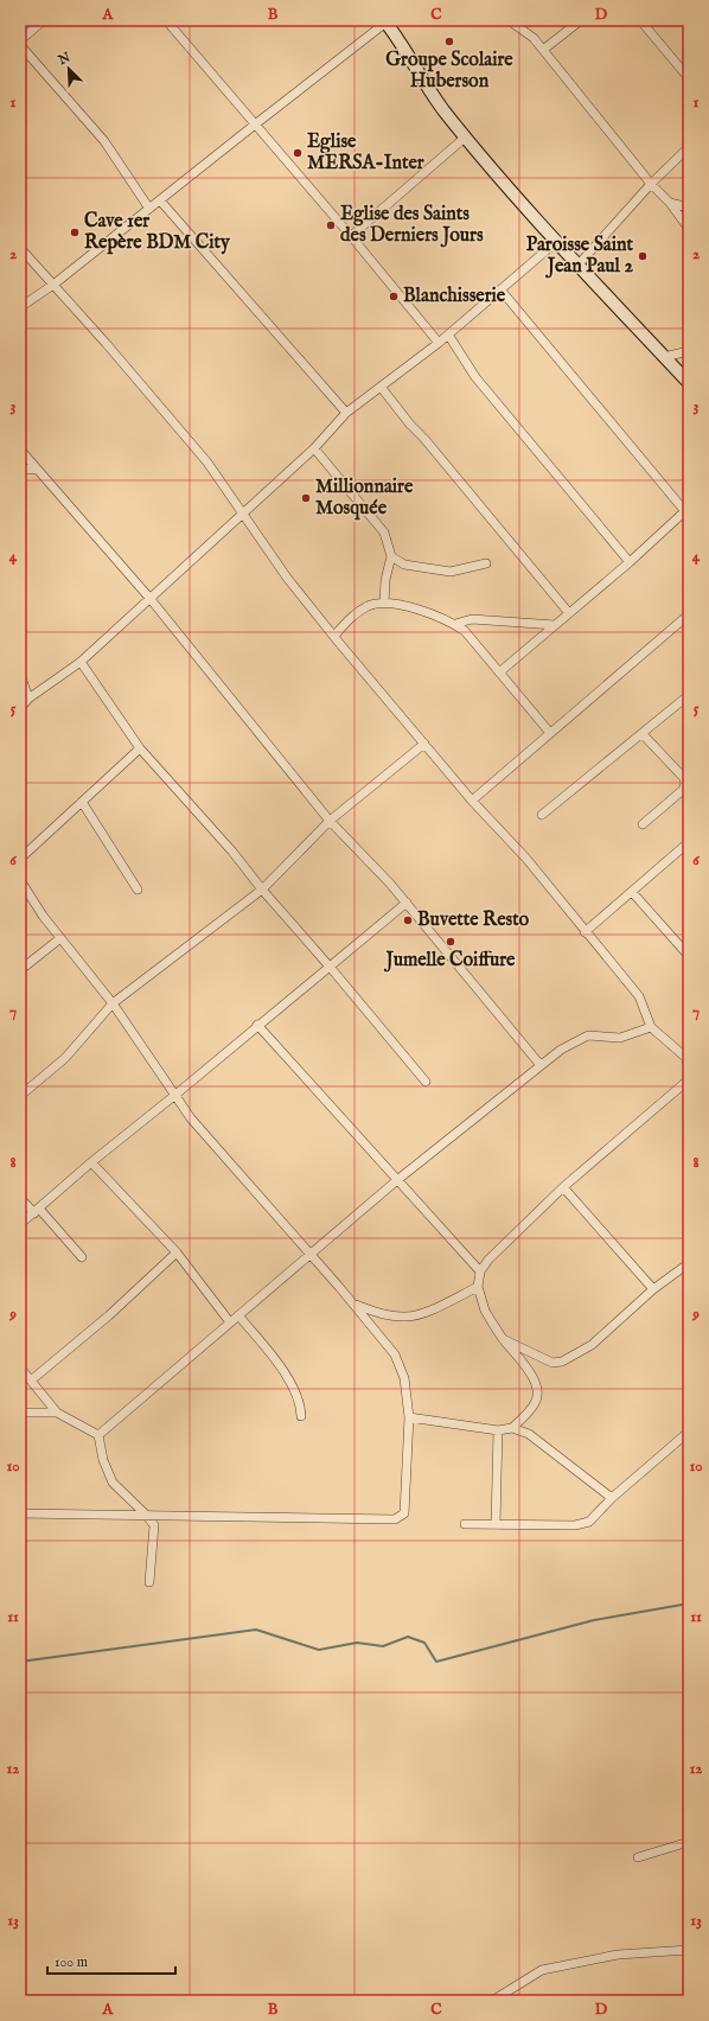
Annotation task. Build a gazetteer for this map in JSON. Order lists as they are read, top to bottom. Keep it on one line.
{"places":["Groupe Scolaire Huberson","Eglise MERSA-Inter","Eglise des Saints des Derniers Jours","Cave 1er Repère BDM City","Paroisse Saint Jean Paul 2","Blanchisserie","Millionnaire Mosquée","Buvette Resto","Jumelle Coiffure"],"scale_bar":"100 m","north":"top left","grid":{"columns":["A","B","C","D"],"rows":["1","2","3","4","5","6","7","8","9","10","11","12","13"]}}
